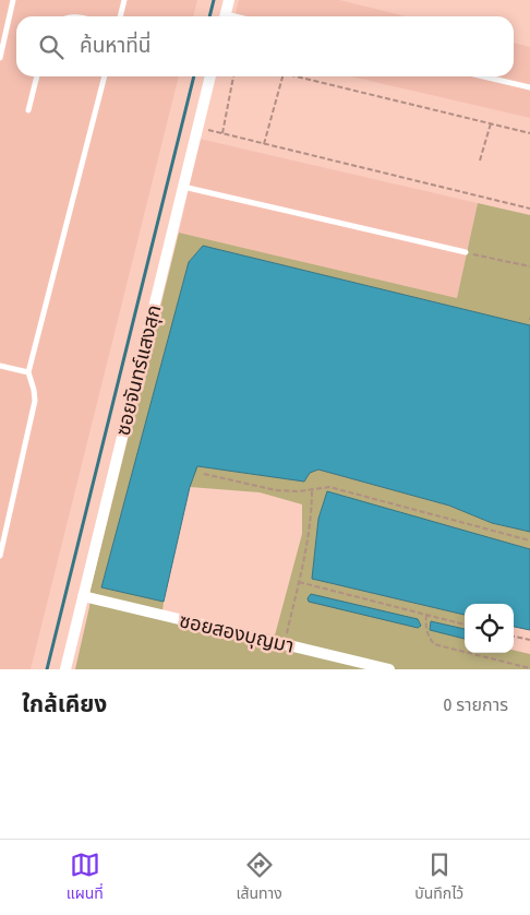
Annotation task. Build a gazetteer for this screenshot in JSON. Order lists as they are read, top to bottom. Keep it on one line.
{"streets":{"street":["ซอยจันทร์แสงสุก","ซอยสองบุญมา"]},"crossings":[["ซอยจันทร์แสงสุก","ซอยสองบุญมา"]],"page":{"search":"ค้นหาที่นี่","heading":["ใกล้เคียง","0 รายการ"],"nav":["แผนที่","เส้นทาง","บันทึกไว้"]}}
